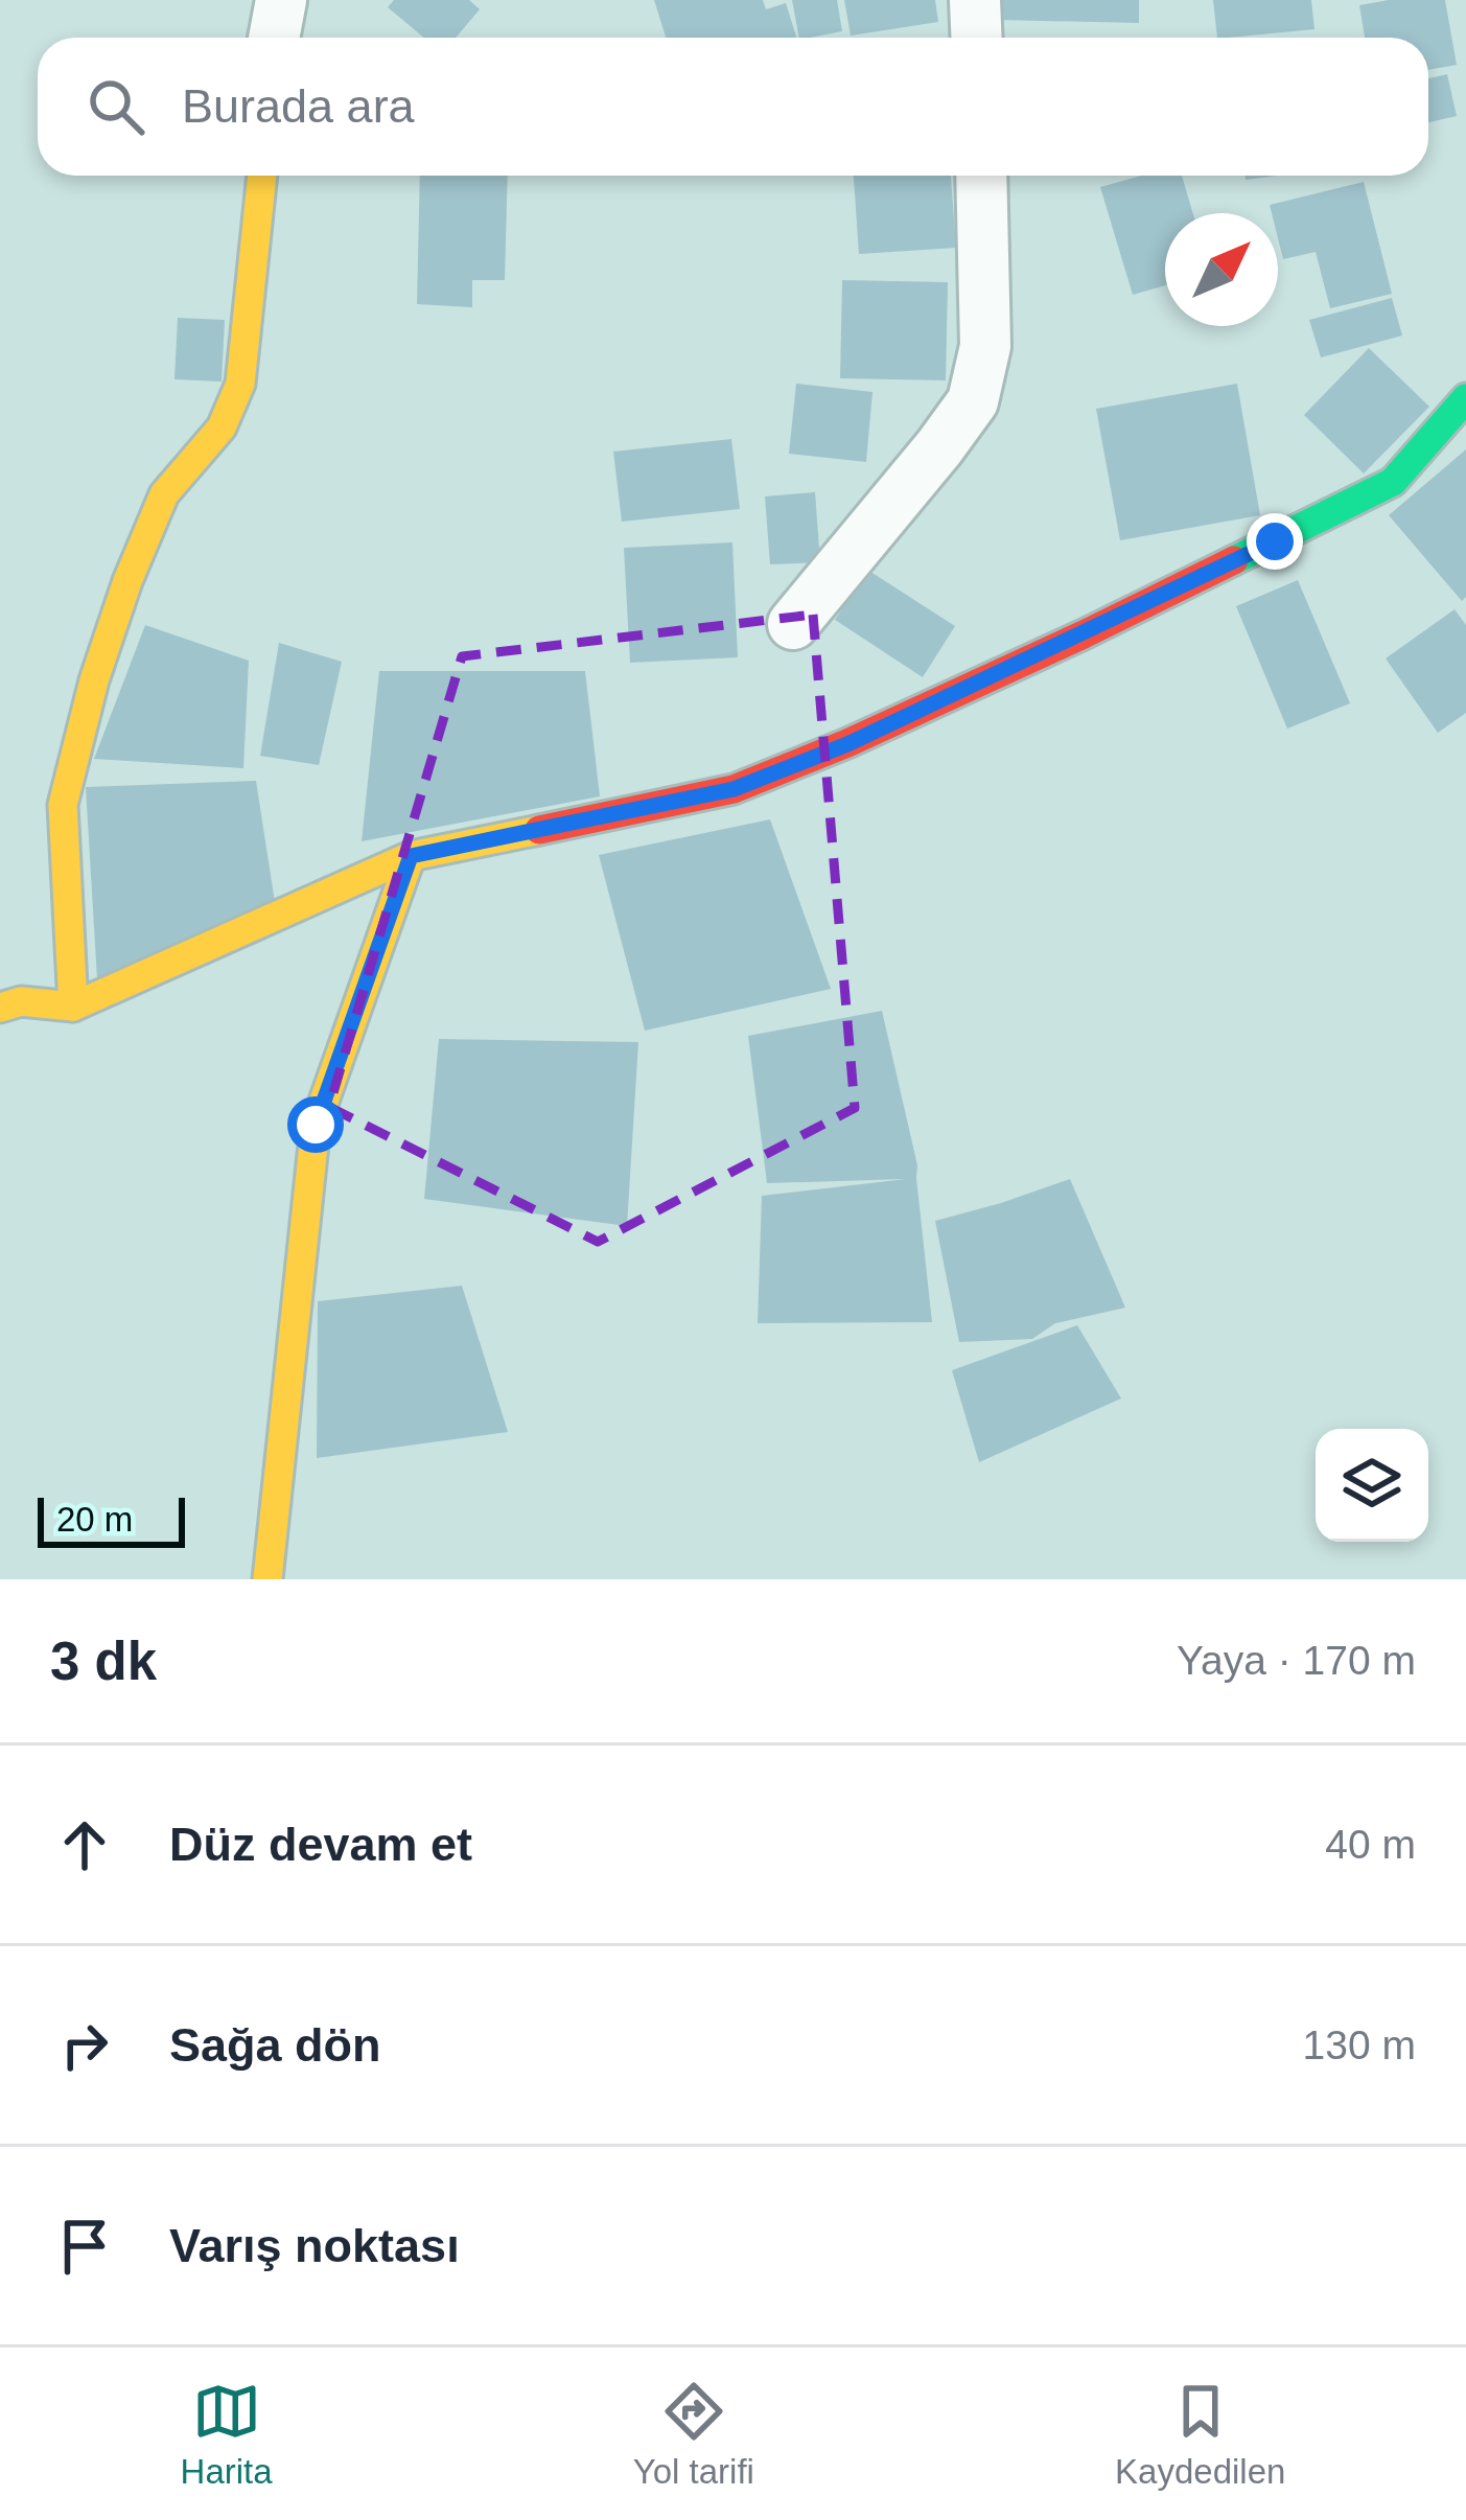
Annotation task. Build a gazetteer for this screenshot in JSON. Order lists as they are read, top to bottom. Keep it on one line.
{"scale_bar":"20 m","north":"top right","page":{"search":"Burada ara","scale":"20 m","heading":["3 dk","Yaya · 170 m"],"list":[["Düz devam et","40 m"],["Sağa dön","130 m"],"Varış noktası"],"nav":["Harita","Yol tarifi","Kaydedilen"]}}
